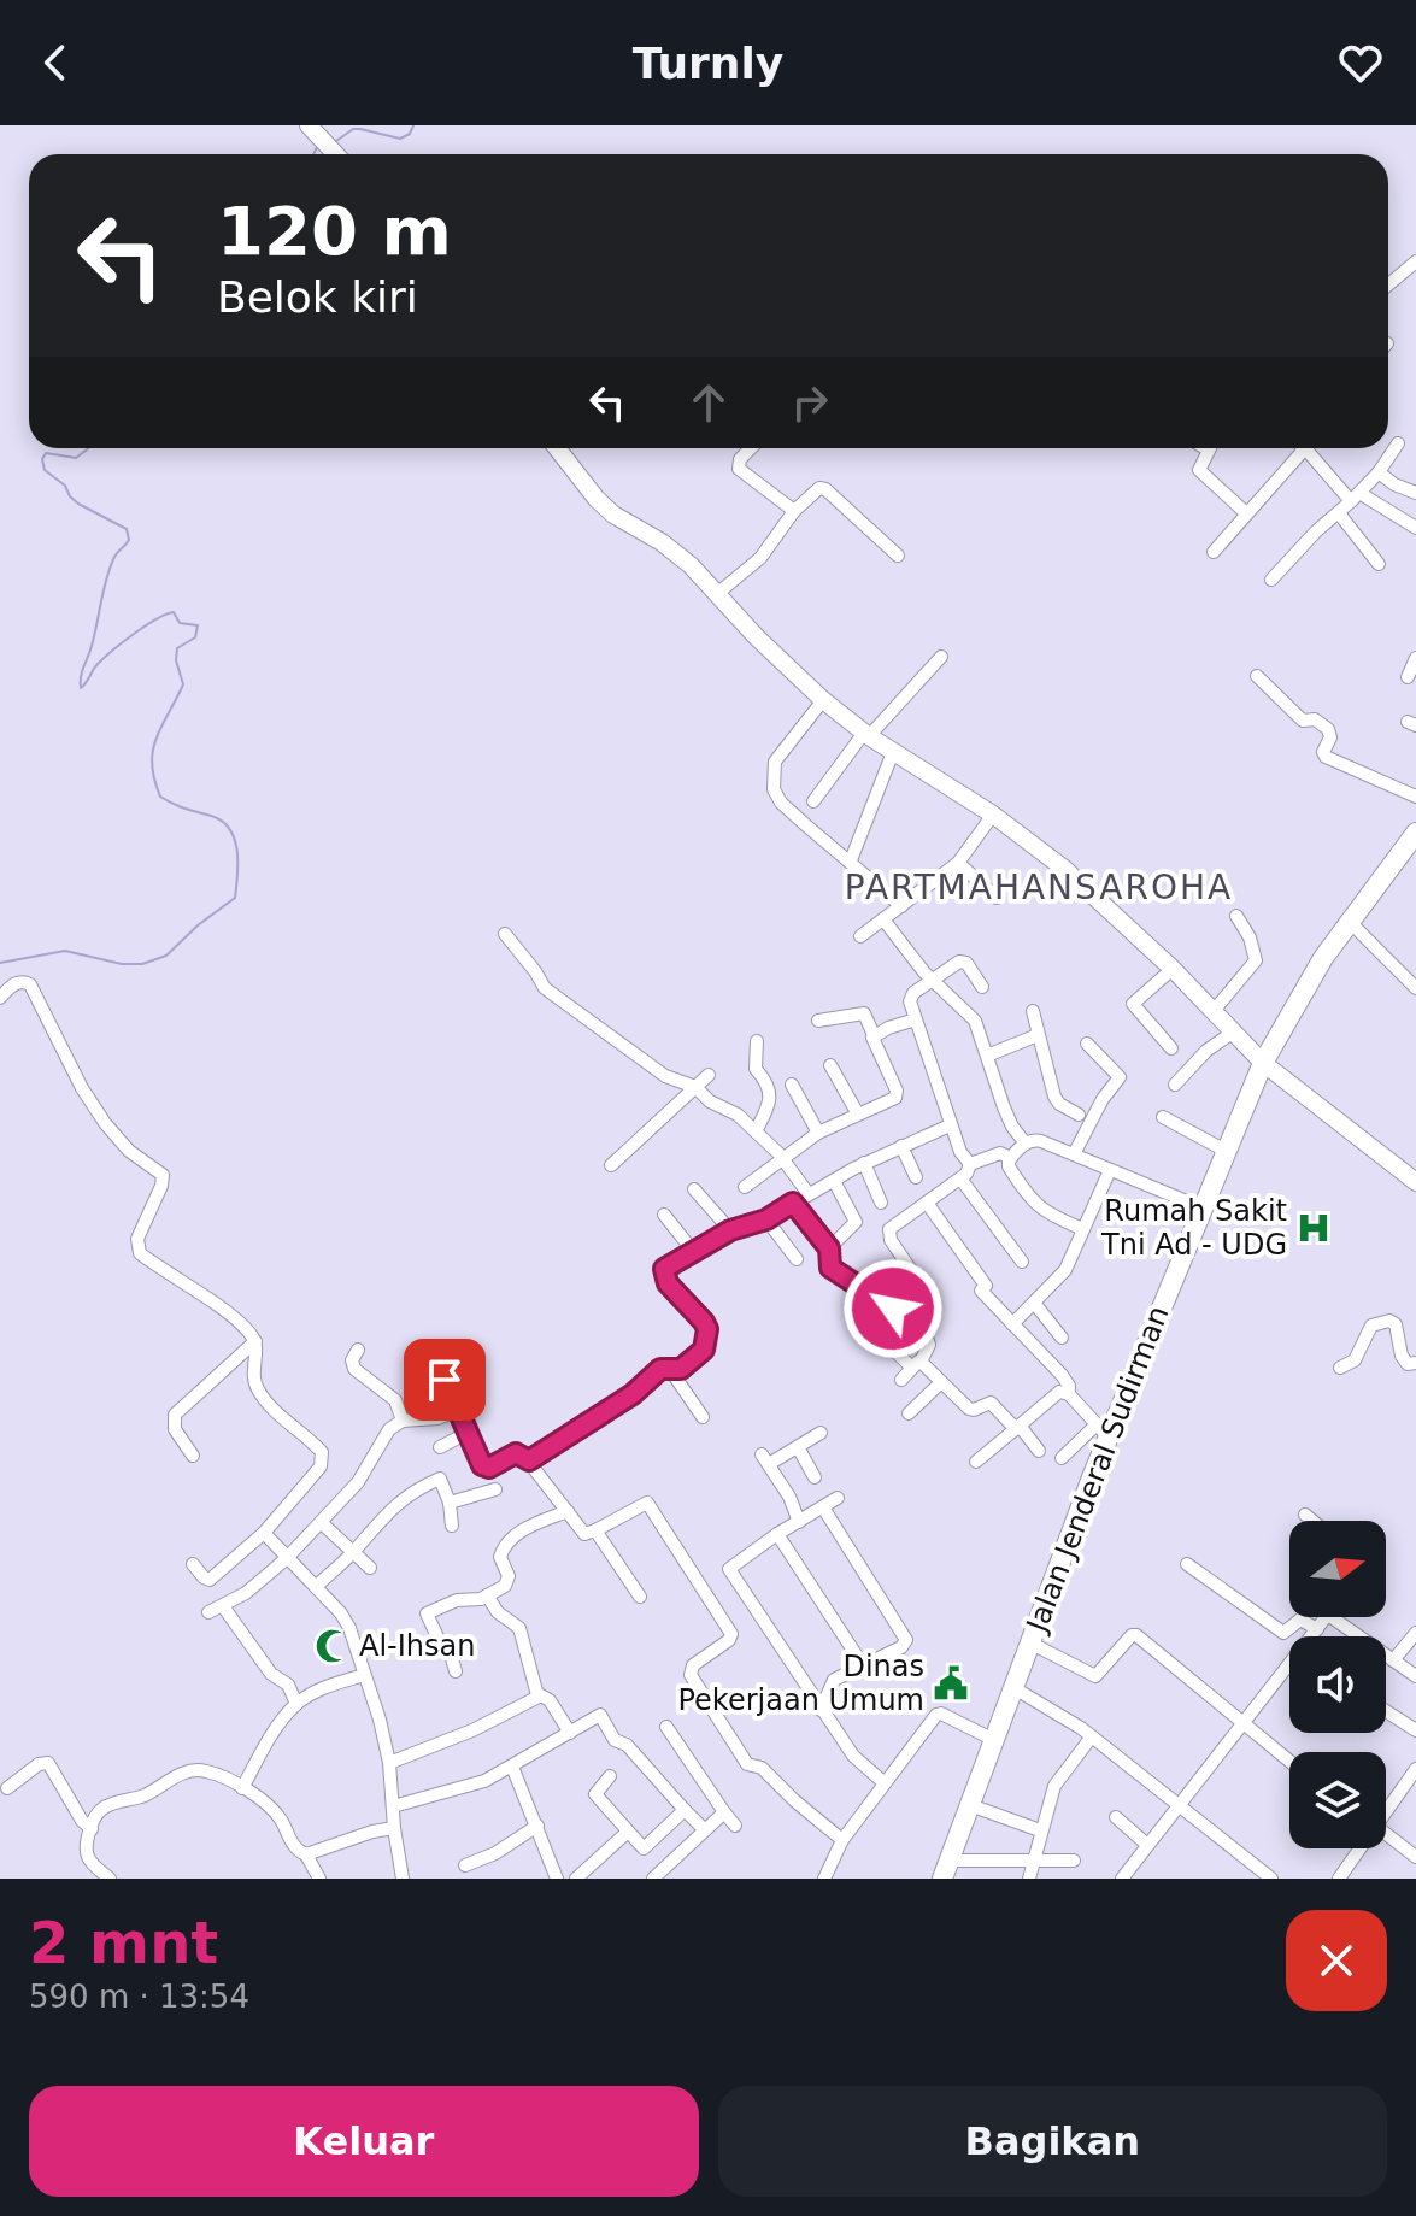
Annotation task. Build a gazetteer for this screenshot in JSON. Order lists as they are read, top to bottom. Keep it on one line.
{"streets":{"highway":["Jalan Jenderal Sudirman"]},"districts":["PARTMAHANSAROHA"],"places":{"hospital":["Rumah Sakit Tni Ad - UDG"],"mosque":["Al-Ihsan"],"public building":["Dinas Pekerjaan Umum"]},"north":"right","page":{"header":"Turnly","turn":["120 m","Belok kiri"],"heading":["2 mnt","590 m · 13:54"],"buttons":["Keluar","Bagikan"]}}
